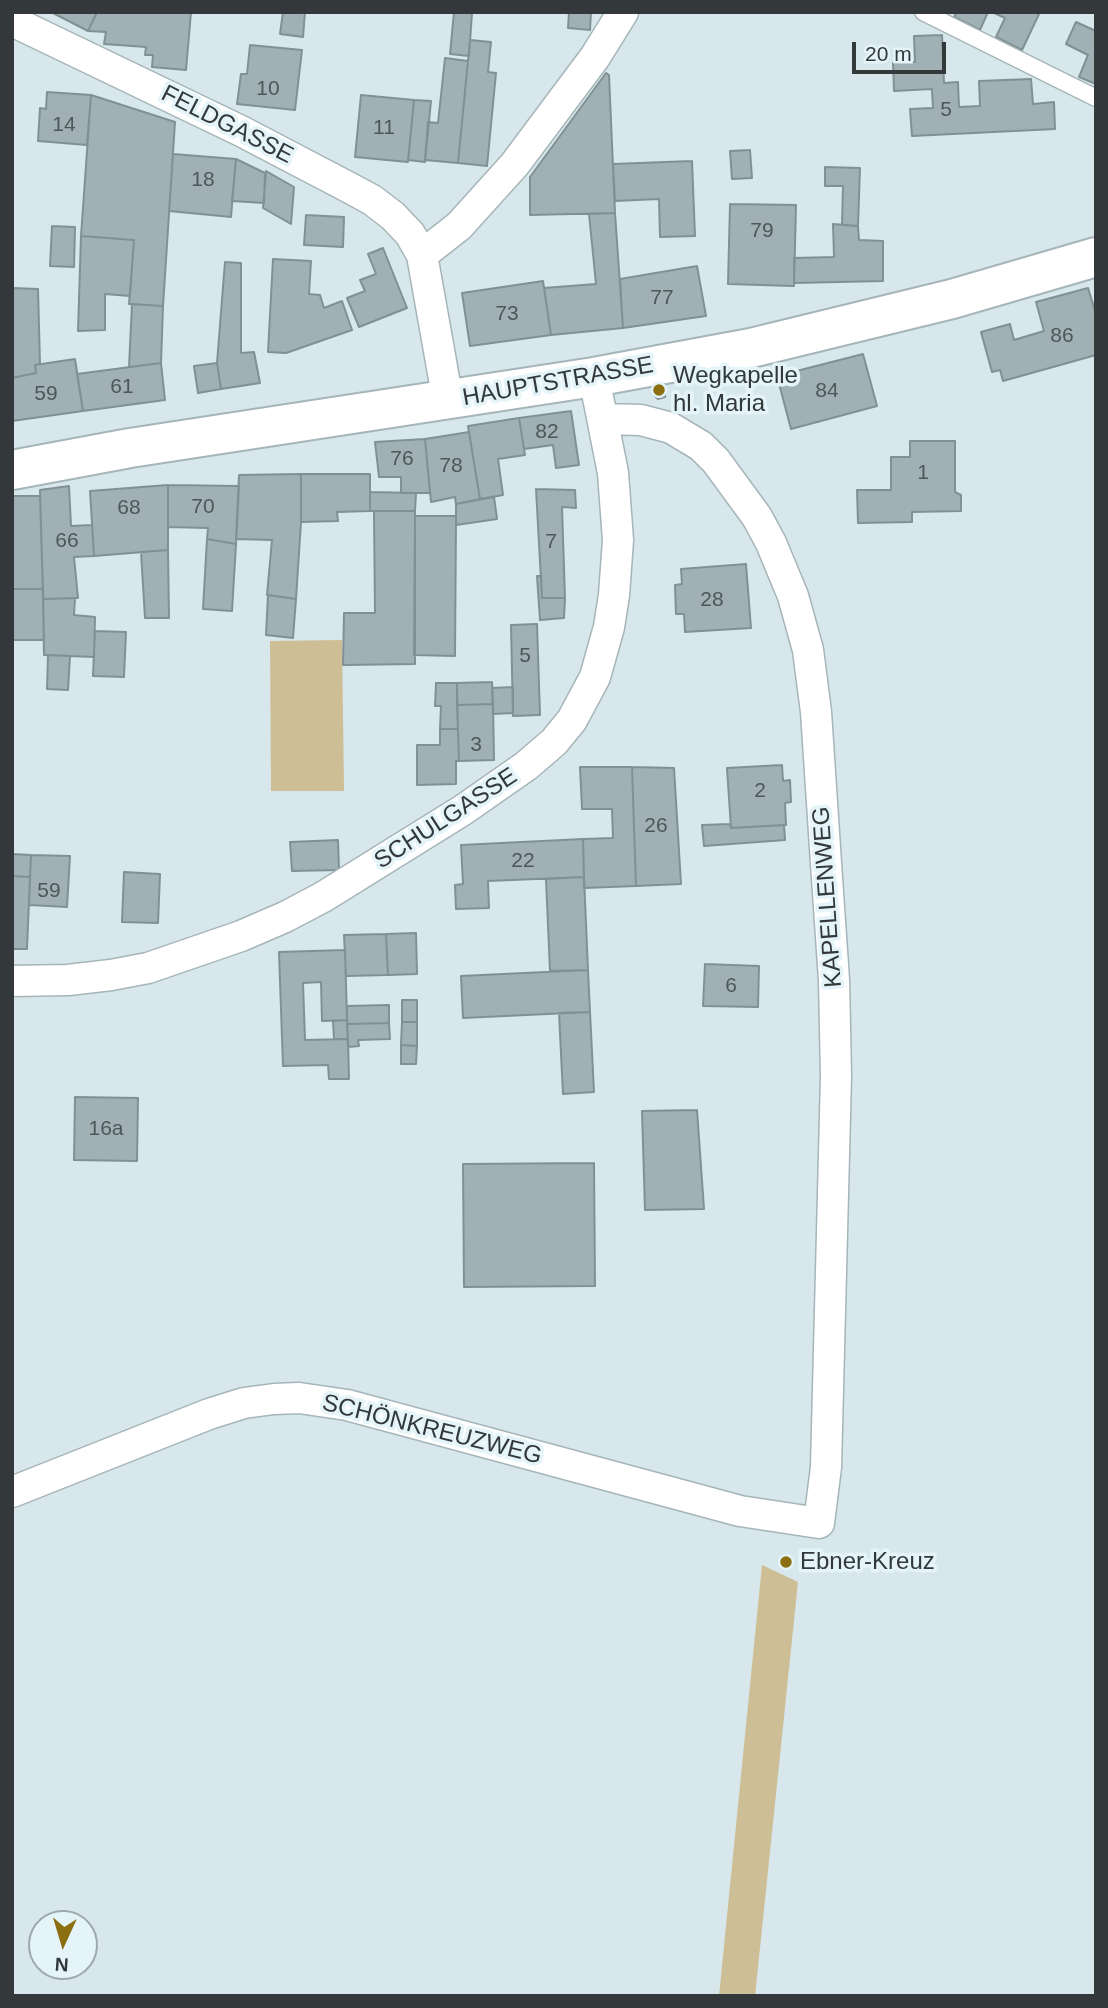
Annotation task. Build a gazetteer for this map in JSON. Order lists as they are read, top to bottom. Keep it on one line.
{"streets":{"main road":["HAUPTSTRASSE"],"street":["FELDGASSE","SCHULGASSE","KAPELLENWEG","SCHÖNKREUZWEG"]},"crossings":[["FELDGASSE","HAUPTSTRASSE"],["SCHULGASSE","KAPELLENWEG"],["KAPELLENWEG","SCHÖNKREUZWEG"]],"places":["Wegkapelle hl. Maria","Ebner-Kreuz"],"house_numbers":["10","5","14","11","18","79","77","73","86","61","84","59","82","76","78","1","70","68","66","7","28","5","3","2","26","22","59","6","16a"],"scale_bar":"20 m","north":"bottom"}
